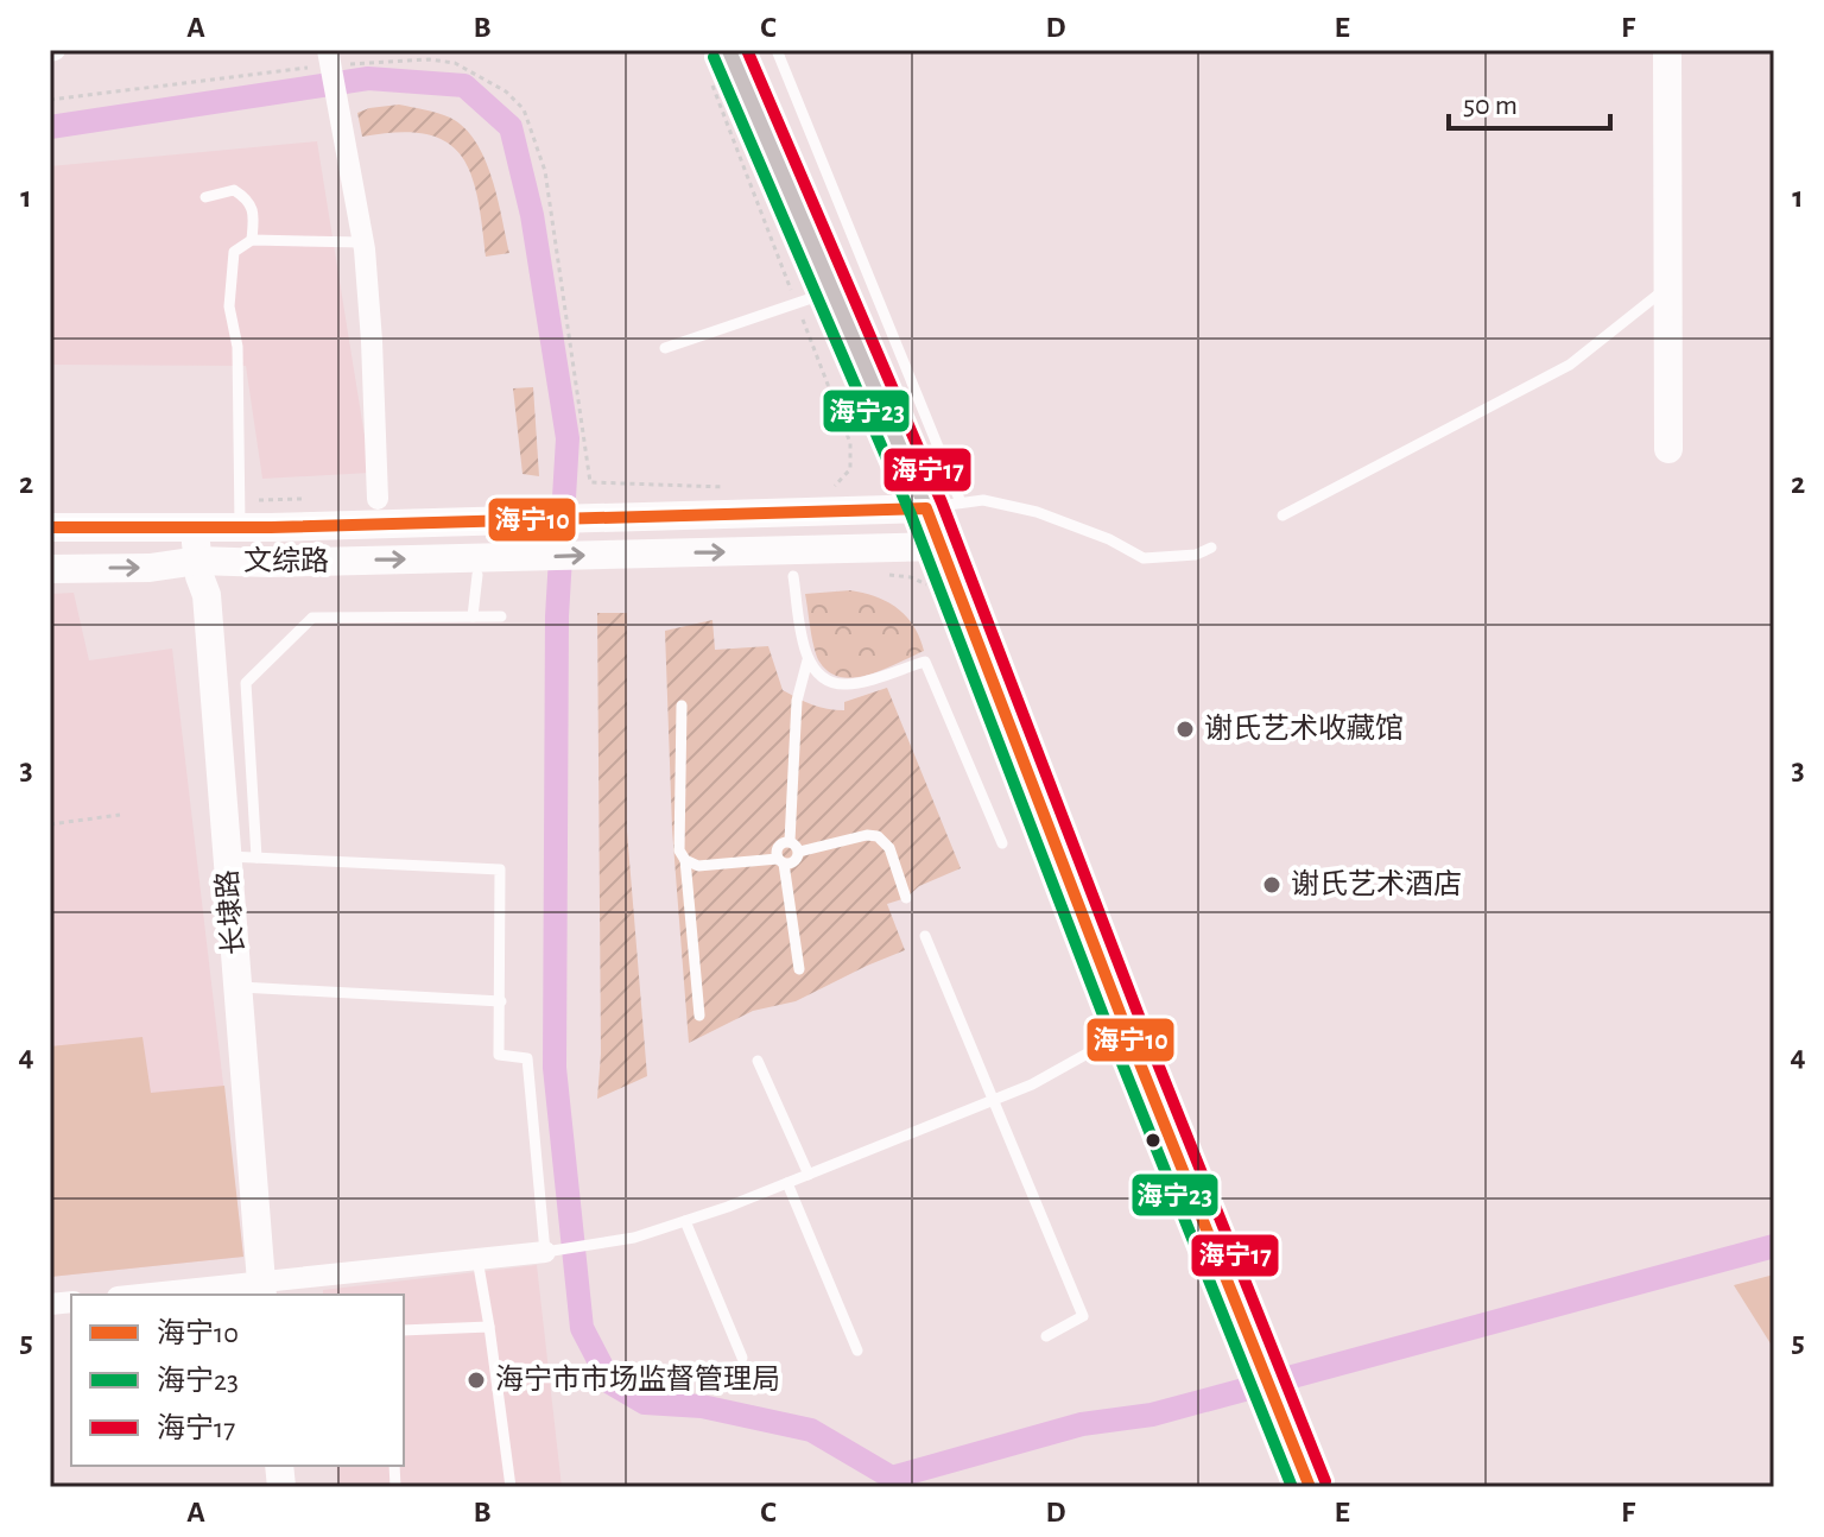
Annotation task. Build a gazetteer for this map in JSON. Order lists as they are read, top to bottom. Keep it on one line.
{"streets":{"main road":["文综路","长埭路"]},"crossings":[["文综路","长埭路"]],"places":["谢氏艺术收藏馆","谢氏艺术酒店","海宁市市场监督管理局"],"lines":["transit line 海宁17","transit line 海宁23","transit line 海宁10"],"legend":["海宁10","海宁23","海宁17"],"scale_bar":"50 m","grid":{"columns":["A","B","C","D","E","F"],"rows":["1","2","3","4","5"]}}
